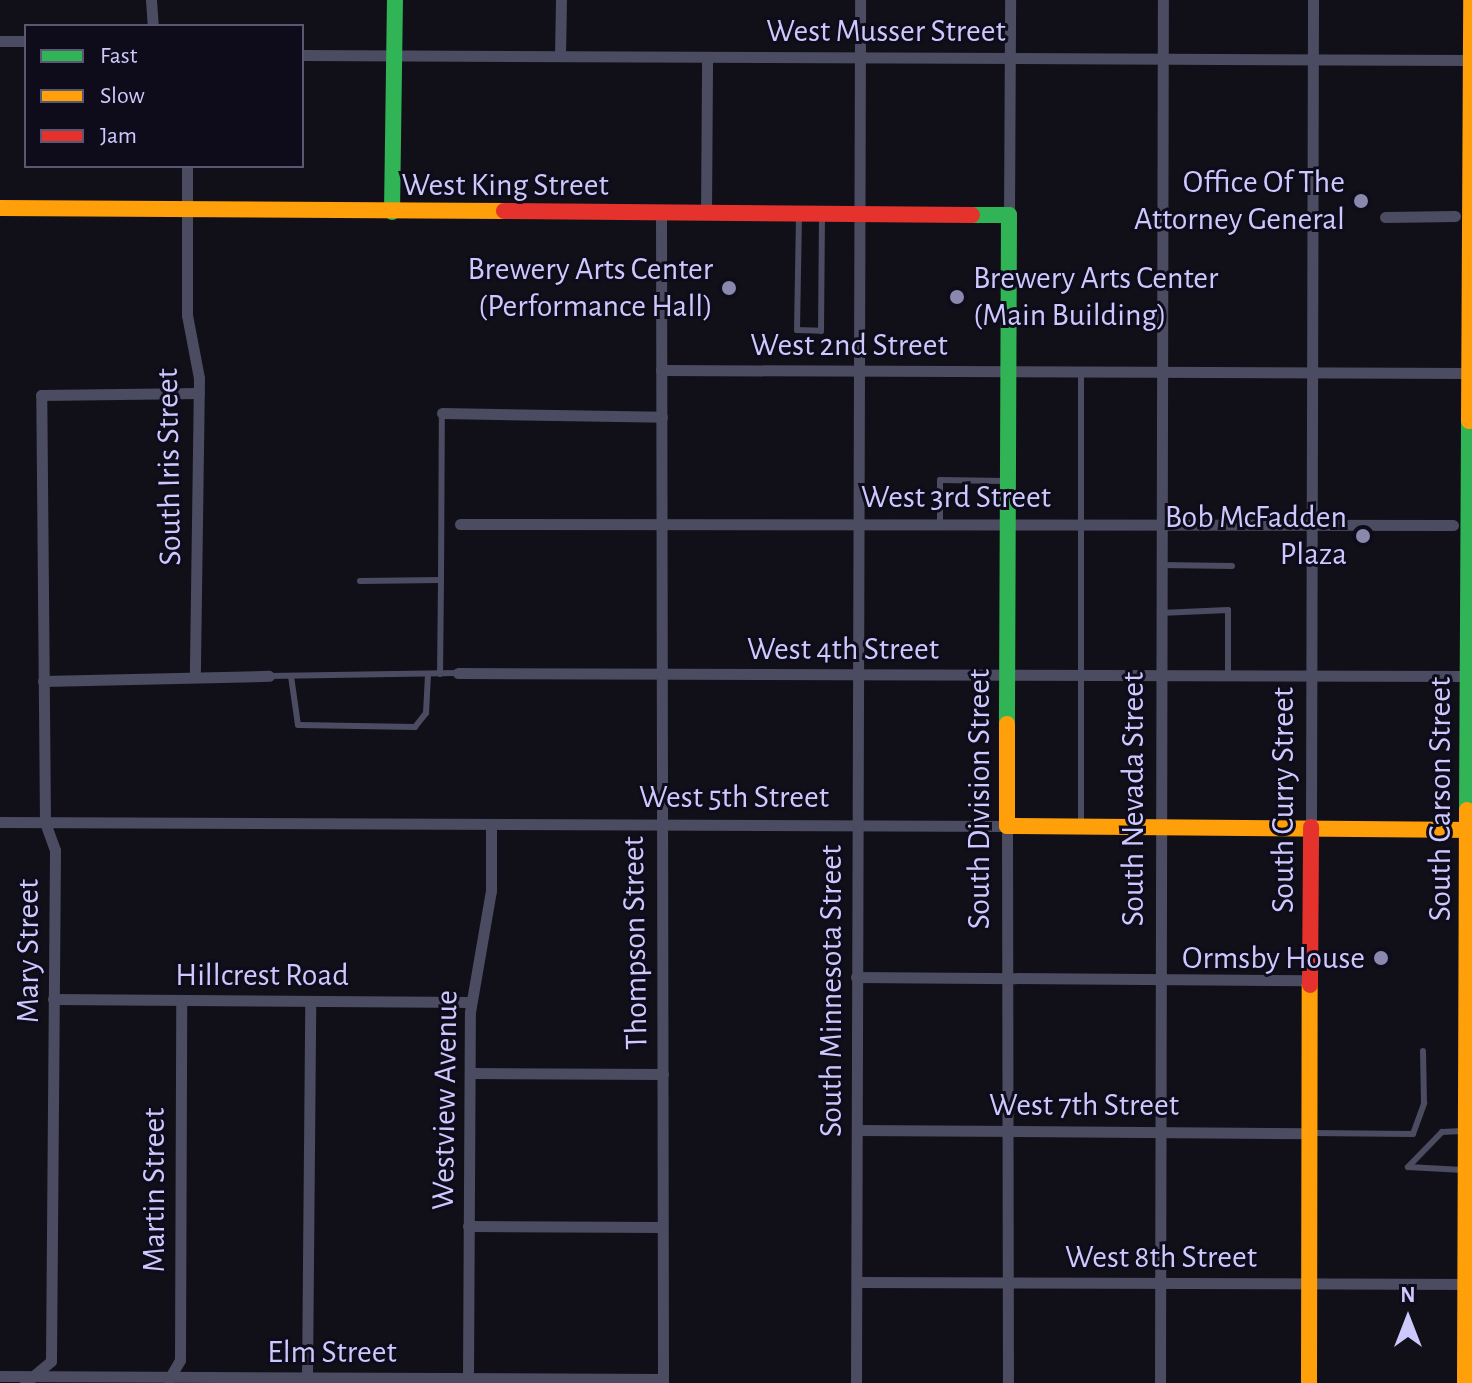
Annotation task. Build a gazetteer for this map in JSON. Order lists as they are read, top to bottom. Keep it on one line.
{"streets":{"street":["West Musser Street","West King Street","West 2nd Street","South Iris Street","West 3rd Street","West 4th Street","West 5th Street","South Division Street","South Nevada Street","South Carson Street","South Curry Street","Thompson Street","Mary Street","Hillcrest Road","South Minnesota Street","Westview Avenue","West 7th Street","Martin Street","West 8th Street","Elm Street"]},"crossings":[["West Musser Street","South Nevada Street"],["West Musser Street","South Carson Street"],["West Musser Street","South Curry Street"],["West Musser Street","South Minnesota Street"],["West King Street","South Iris Street"],["West King Street","South Division Street"],["West King Street","Thompson Street"],["West King Street","South Minnesota Street"],["West 2nd Street","South Division Street"],["West 2nd Street","South Nevada Street"],["West 2nd Street","South Carson Street"],["West 2nd Street","South Curry Street"],["West 2nd Street","Thompson Street"],["West 2nd Street","South Minnesota Street"],["South Iris Street","Mary Street"],["West 3rd Street","South Division Street"],["West 3rd Street","South Nevada Street"],["West 3rd Street","South Curry Street"],["West 3rd Street","Thompson Street"],["West 3rd Street","South Minnesota Street"],["West 4th Street","South Division Street"],["West 4th Street","South Nevada Street"],["West 4th Street","South Carson Street"],["West 4th Street","South Curry Street"],["West 4th Street","Thompson Street"],["West 4th Street","South Minnesota Street"],["West 5th Street","South Division Street"],["West 5th Street","South Nevada Street"],["West 5th Street","South Carson Street"],["West 5th Street","South Curry Street"],["West 5th Street","Thompson Street"],["West 5th Street","Mary Street"],["West 5th Street","South Minnesota Street"],["West 5th Street","Westview Avenue"],["South Division Street","West 7th Street"],["South Division Street","West 8th Street"],["South Nevada Street","West 7th Street"],["South Nevada Street","West 8th Street"],["South Carson Street","West 8th Street"],["South Curry Street","West 7th Street"],["South Curry Street","West 8th Street"],["Thompson Street","Elm Street"],["Mary Street","Hillcrest Road"],["Mary Street","Elm Street"],["Hillcrest Road","Westview Avenue"],["Hillcrest Road","Martin Street"],["South Minnesota Street","West 7th Street"],["South Minnesota Street","West 8th Street"],["Westview Avenue","Elm Street"],["Martin Street","Elm Street"]],"places":["Office Of The Attorney General","Brewery Arts Center (Performance Hall)","Brewery Arts Center (Main Building)","Bob McFadden Plaza","Ormsby House"],"legend":["Fast","Slow","Jam"],"north":"top"}
